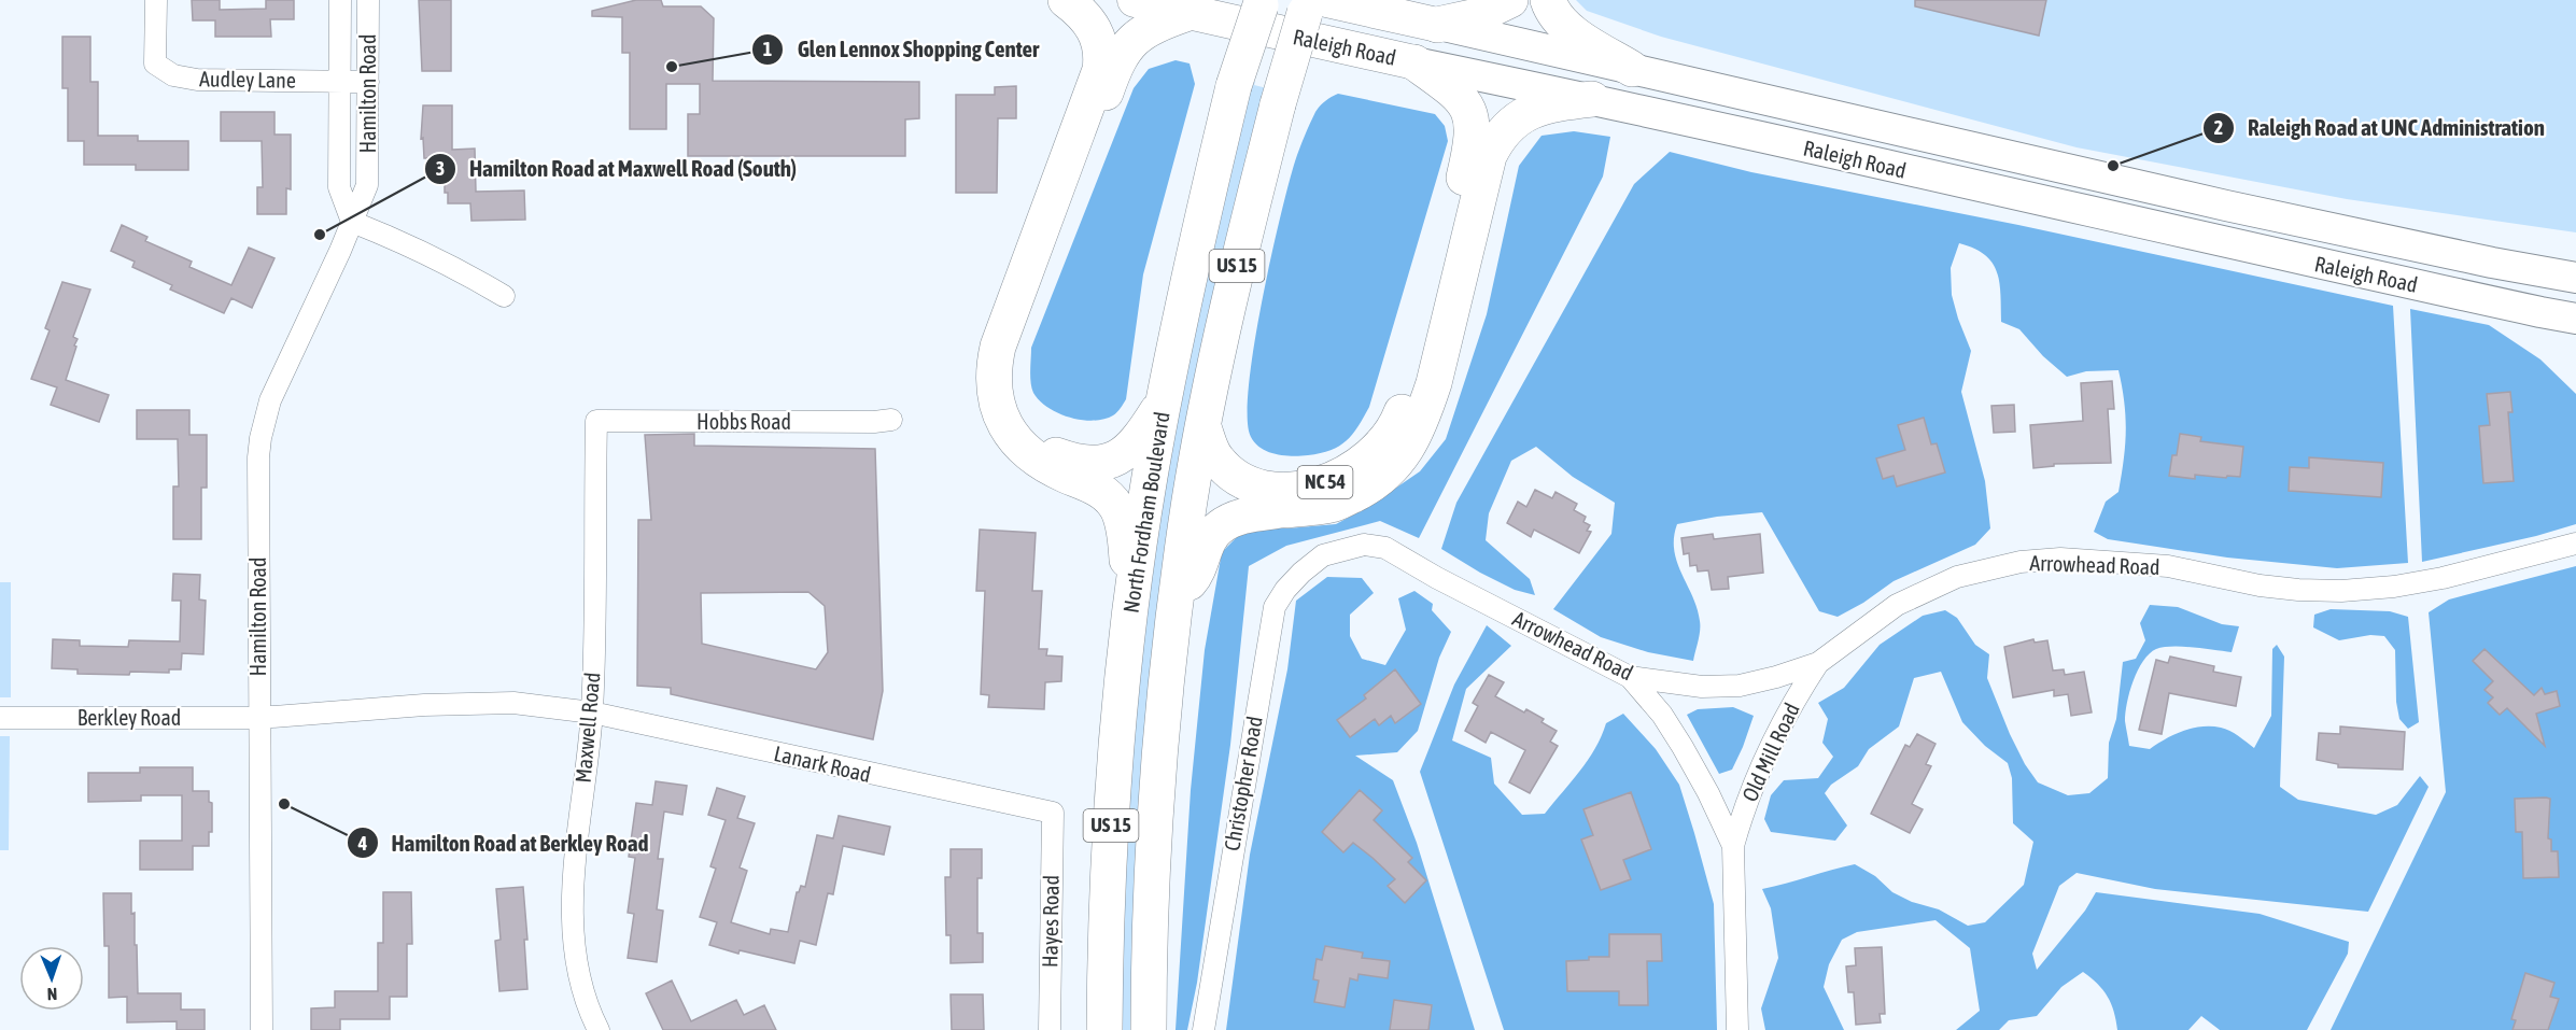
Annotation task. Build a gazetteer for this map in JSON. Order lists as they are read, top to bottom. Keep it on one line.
{"streets":{"highway":["US 15","NC 54","North Fordham Boulevard"],"main road":["Raleigh Road"],"street":["Audley Lane","Hamilton Road","Hobbs Road","Arrowhead Road","Berkley Road","Maxwell Road","Old Mill Road","Lanark Road","Christopher Road","Hayes Road"]},"crossings":[["Raleigh Road","NC 54"],["Raleigh Road","North Fordham Boulevard"],["Audley Lane","Hamilton Road"],["Hamilton Road","Berkley Road"],["Hamilton Road","Lanark Road"],["Hobbs Road","Maxwell Road"],["NC 54","North Fordham Boulevard"],["Arrowhead Road","Old Mill Road"],["Arrowhead Road","Christopher Road"],["Berkley Road","Lanark Road"],["Maxwell Road","Lanark Road"],["Lanark Road","Hayes Road"]],"places":["Glen Lennox Shopping Center","Raleigh Road at UNC Administration","Hamilton Road at Maxwell Road (South)","Hamilton Road at Berkley Road"],"north":"bottom"}
